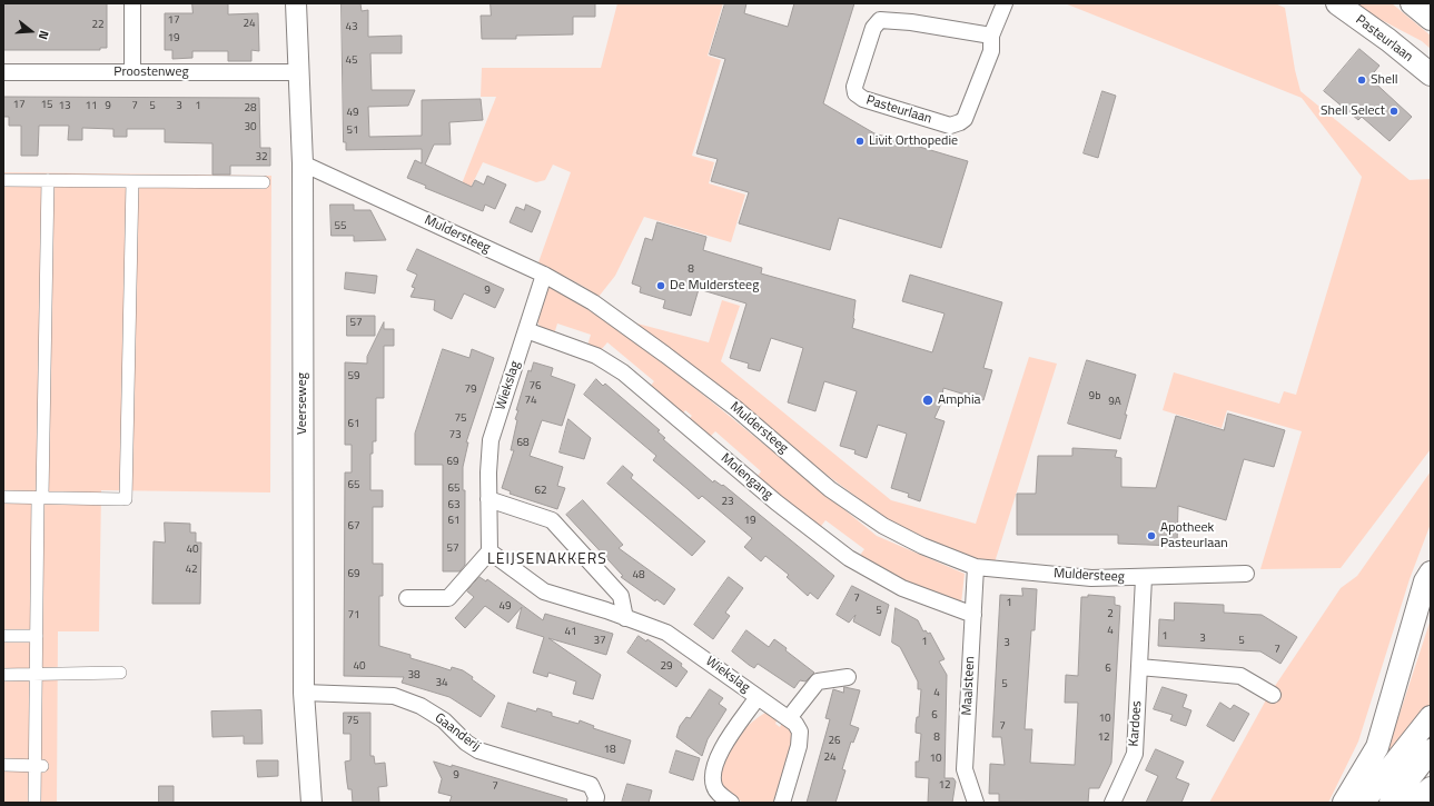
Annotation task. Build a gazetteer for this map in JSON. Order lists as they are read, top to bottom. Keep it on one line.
{"streets":{"main road":["Pasteurlaan"],"street":["Proostenweg","Muldersteeg","Wiekslag","Veerseweg","Molengang","Maalsteen","Kardoes","Gaanderij"]},"crossings":[["Proostenweg","Veerseweg"],["Muldersteeg","Wiekslag"],["Muldersteeg","Veerseweg"],["Muldersteeg","Maalsteen"],["Muldersteeg","Kardoes"],["Wiekslag","Molengang"],["Veerseweg","Gaanderij"],["Molengang","Maalsteen"]],"districts":["LEIJSENAKKERS"],"places":["Shell","Shell Select","Livit Orthopedie","De Muldersteeg","Amphia","Apotheek Pasteurlaan"],"house_numbers":["17","24","22","43","19","45","17","15","13","11","9","7","5","3","1","28","49","30","51","32","55","8","9","57","59","76","79","9b","74","9A","75","61","73","68","69","65","65","62","23","63","61","19","67","57","40","42","69","48","7","1","49","5","2","71","4","41","1","3","37","5","1","3","7","40","29","6","38","34","5","4","6","10","75","7","8","12","26","18","24","10","9","12","7"],"north":"right"}
